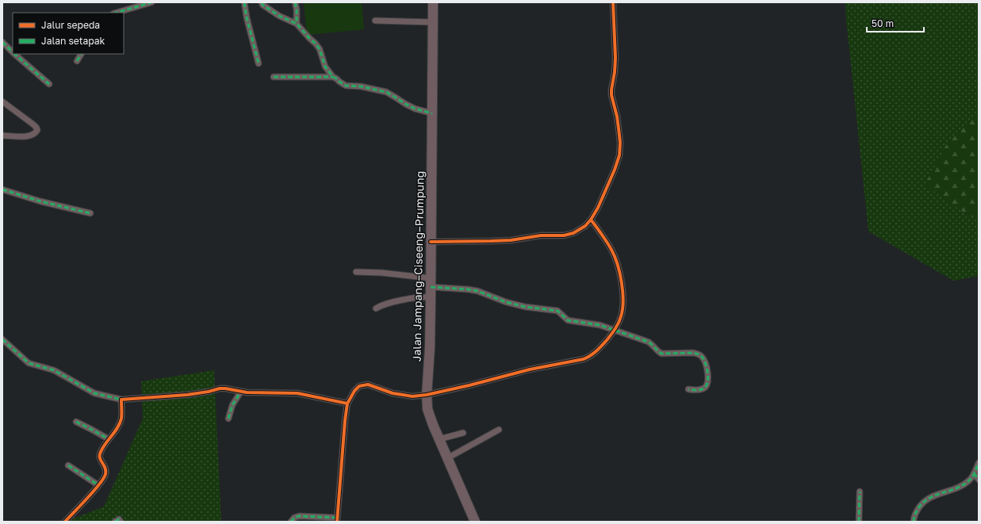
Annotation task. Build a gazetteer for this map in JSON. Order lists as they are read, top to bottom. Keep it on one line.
{"streets":{"main road":["Jalan Jampang–Ciseeng–Prumpung"]},"legend":["Jalur sepeda","Jalan setapak"],"scale_bar":"50 m"}
